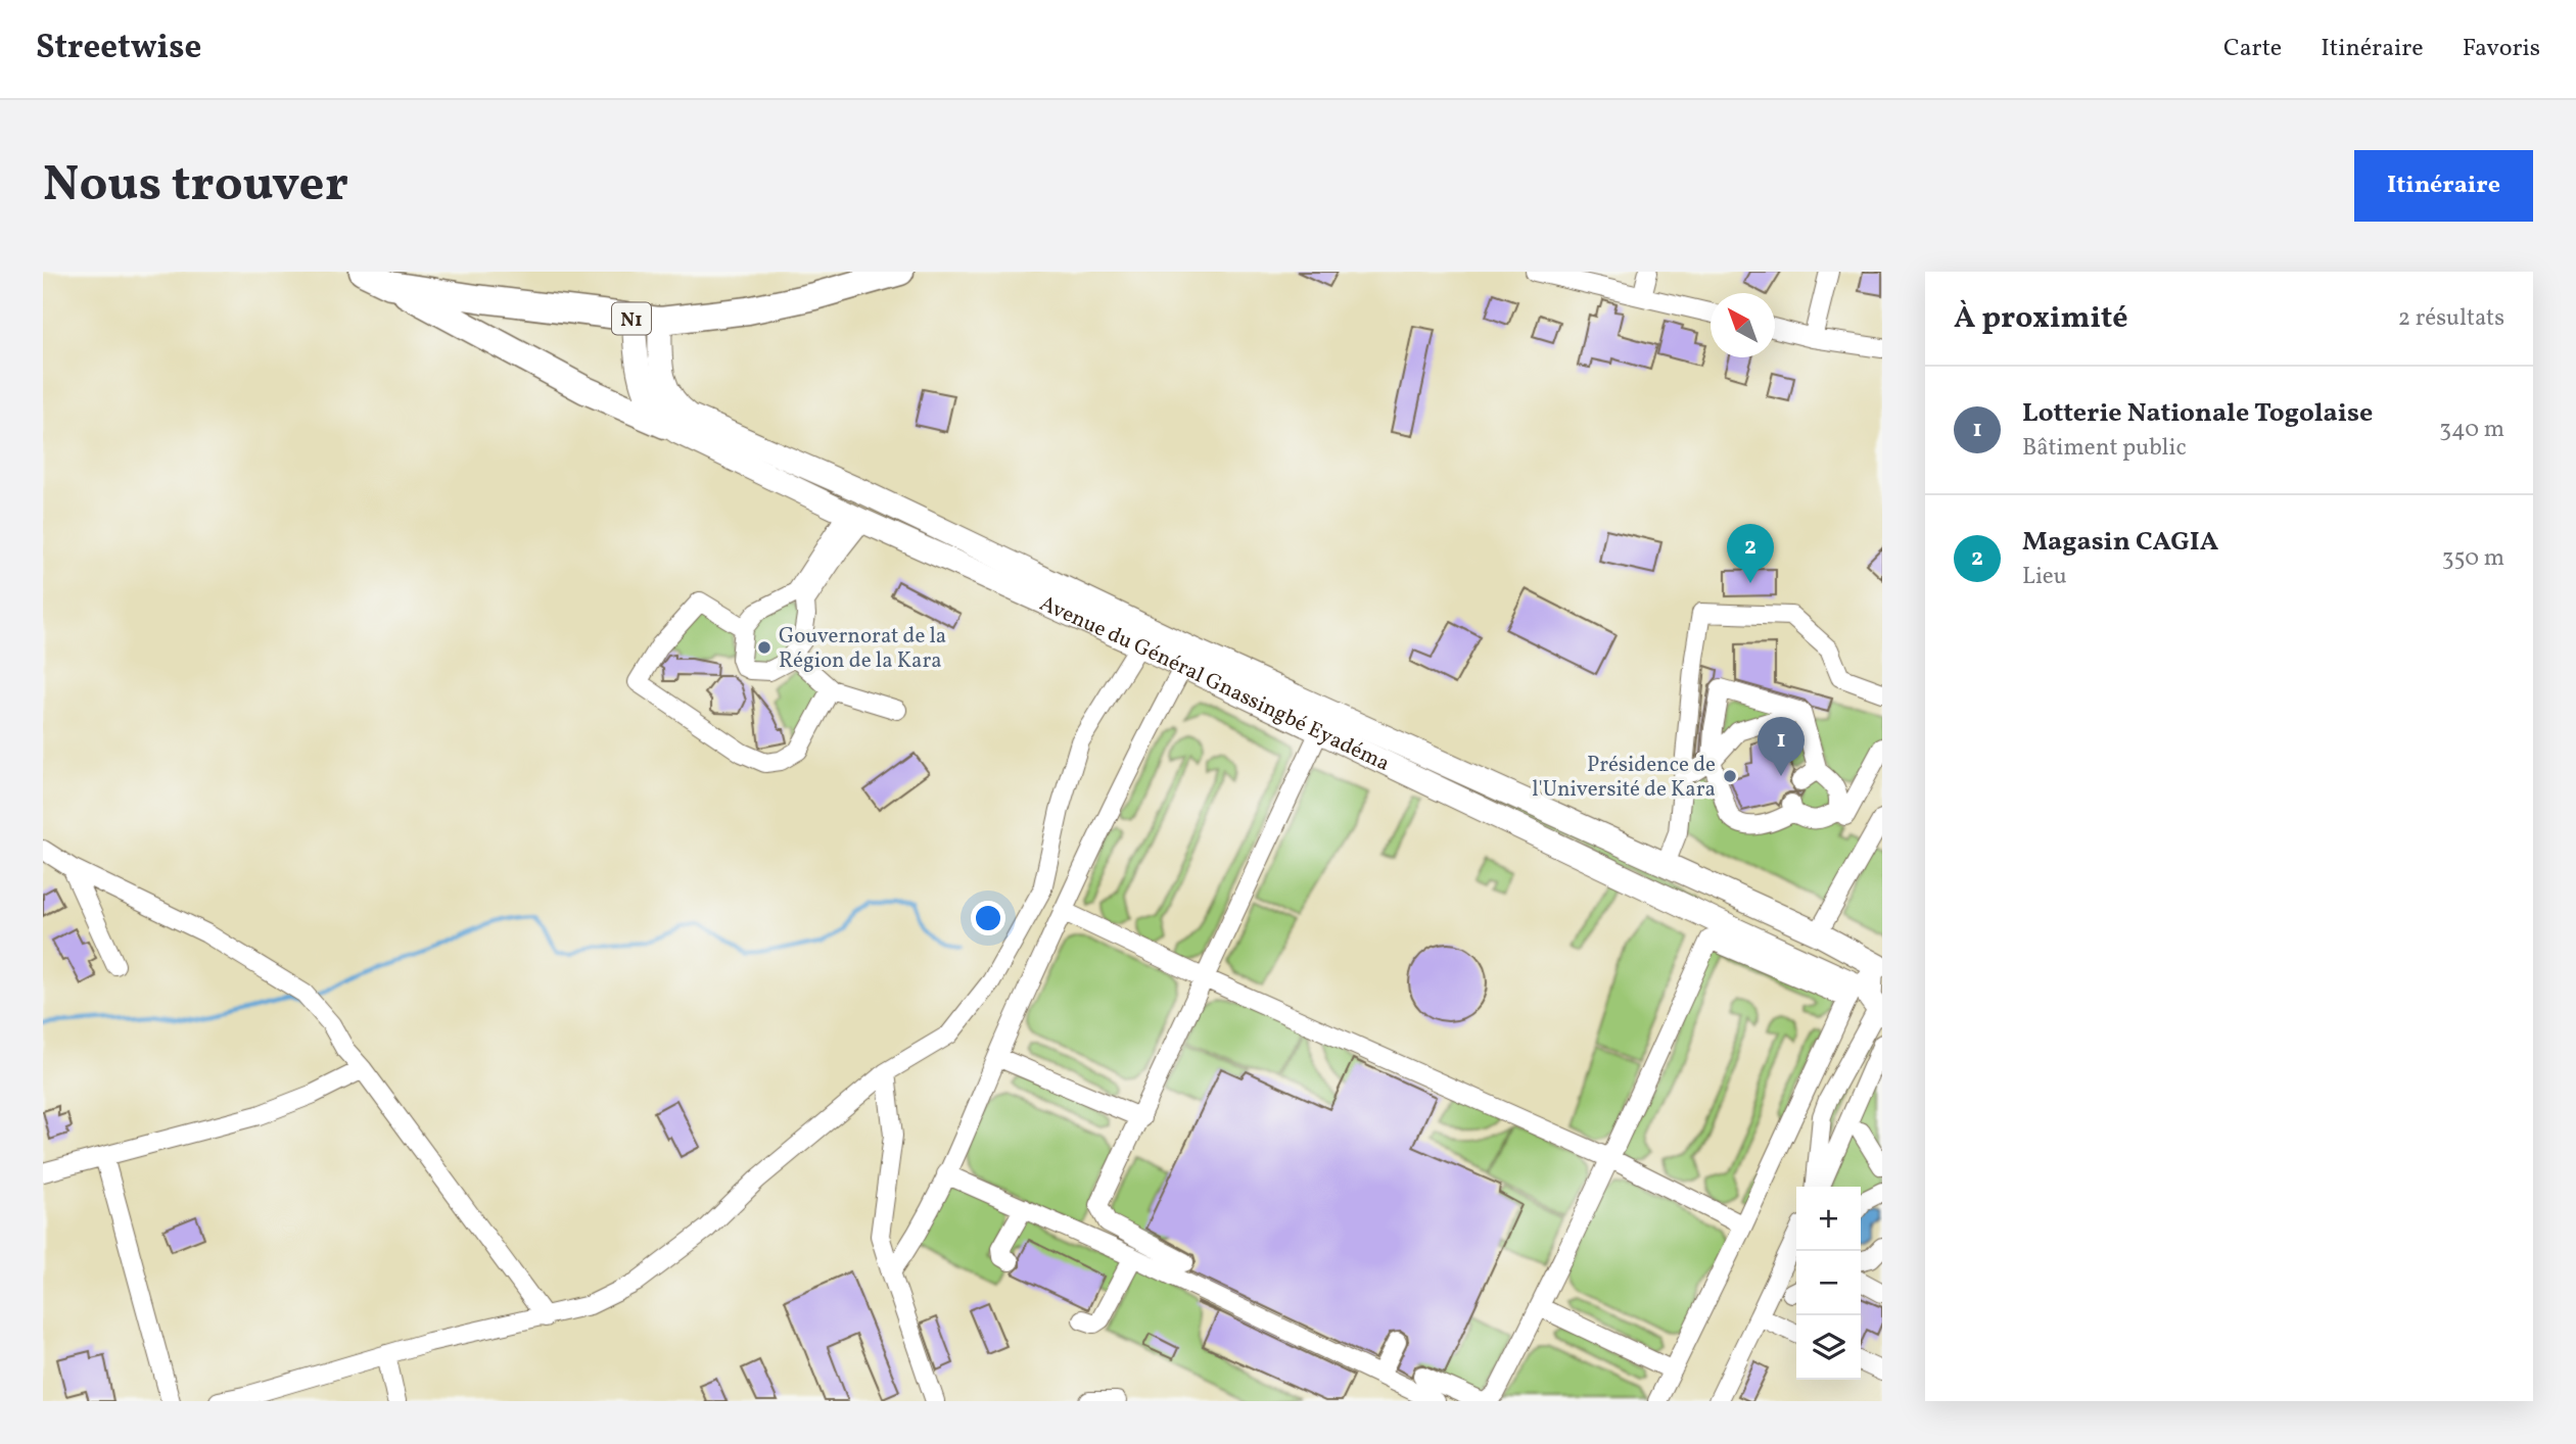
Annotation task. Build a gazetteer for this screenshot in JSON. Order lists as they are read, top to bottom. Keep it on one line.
{"streets":{"highway":["N1"],"main road":["Avenue du Général Gnassingbé Eyadéma"]},"crossings":[["N1","Avenue du Général Gnassingbé Eyadéma"]],"places":["Gouvernorat de la Région de la Kara","Présidence de l'Université de Kara"],"north":"top left","page":{"header":"Streetwise","nav":["Carte","Itinéraire","Favoris"],"buttons":"Itinéraire","title":"Nous trouver","heading":["À proximité","2 résultats"],"list":[{"mark":"1","name":"Lotterie Nationale Togolaise","note":"Bâtiment public","value":"340 m"},{"mark":"2","name":"Magasin CAGIA","note":"Lieu","value":"350 m"}],"pins":["2","1"],"map_buttons":["+","−"]}}
